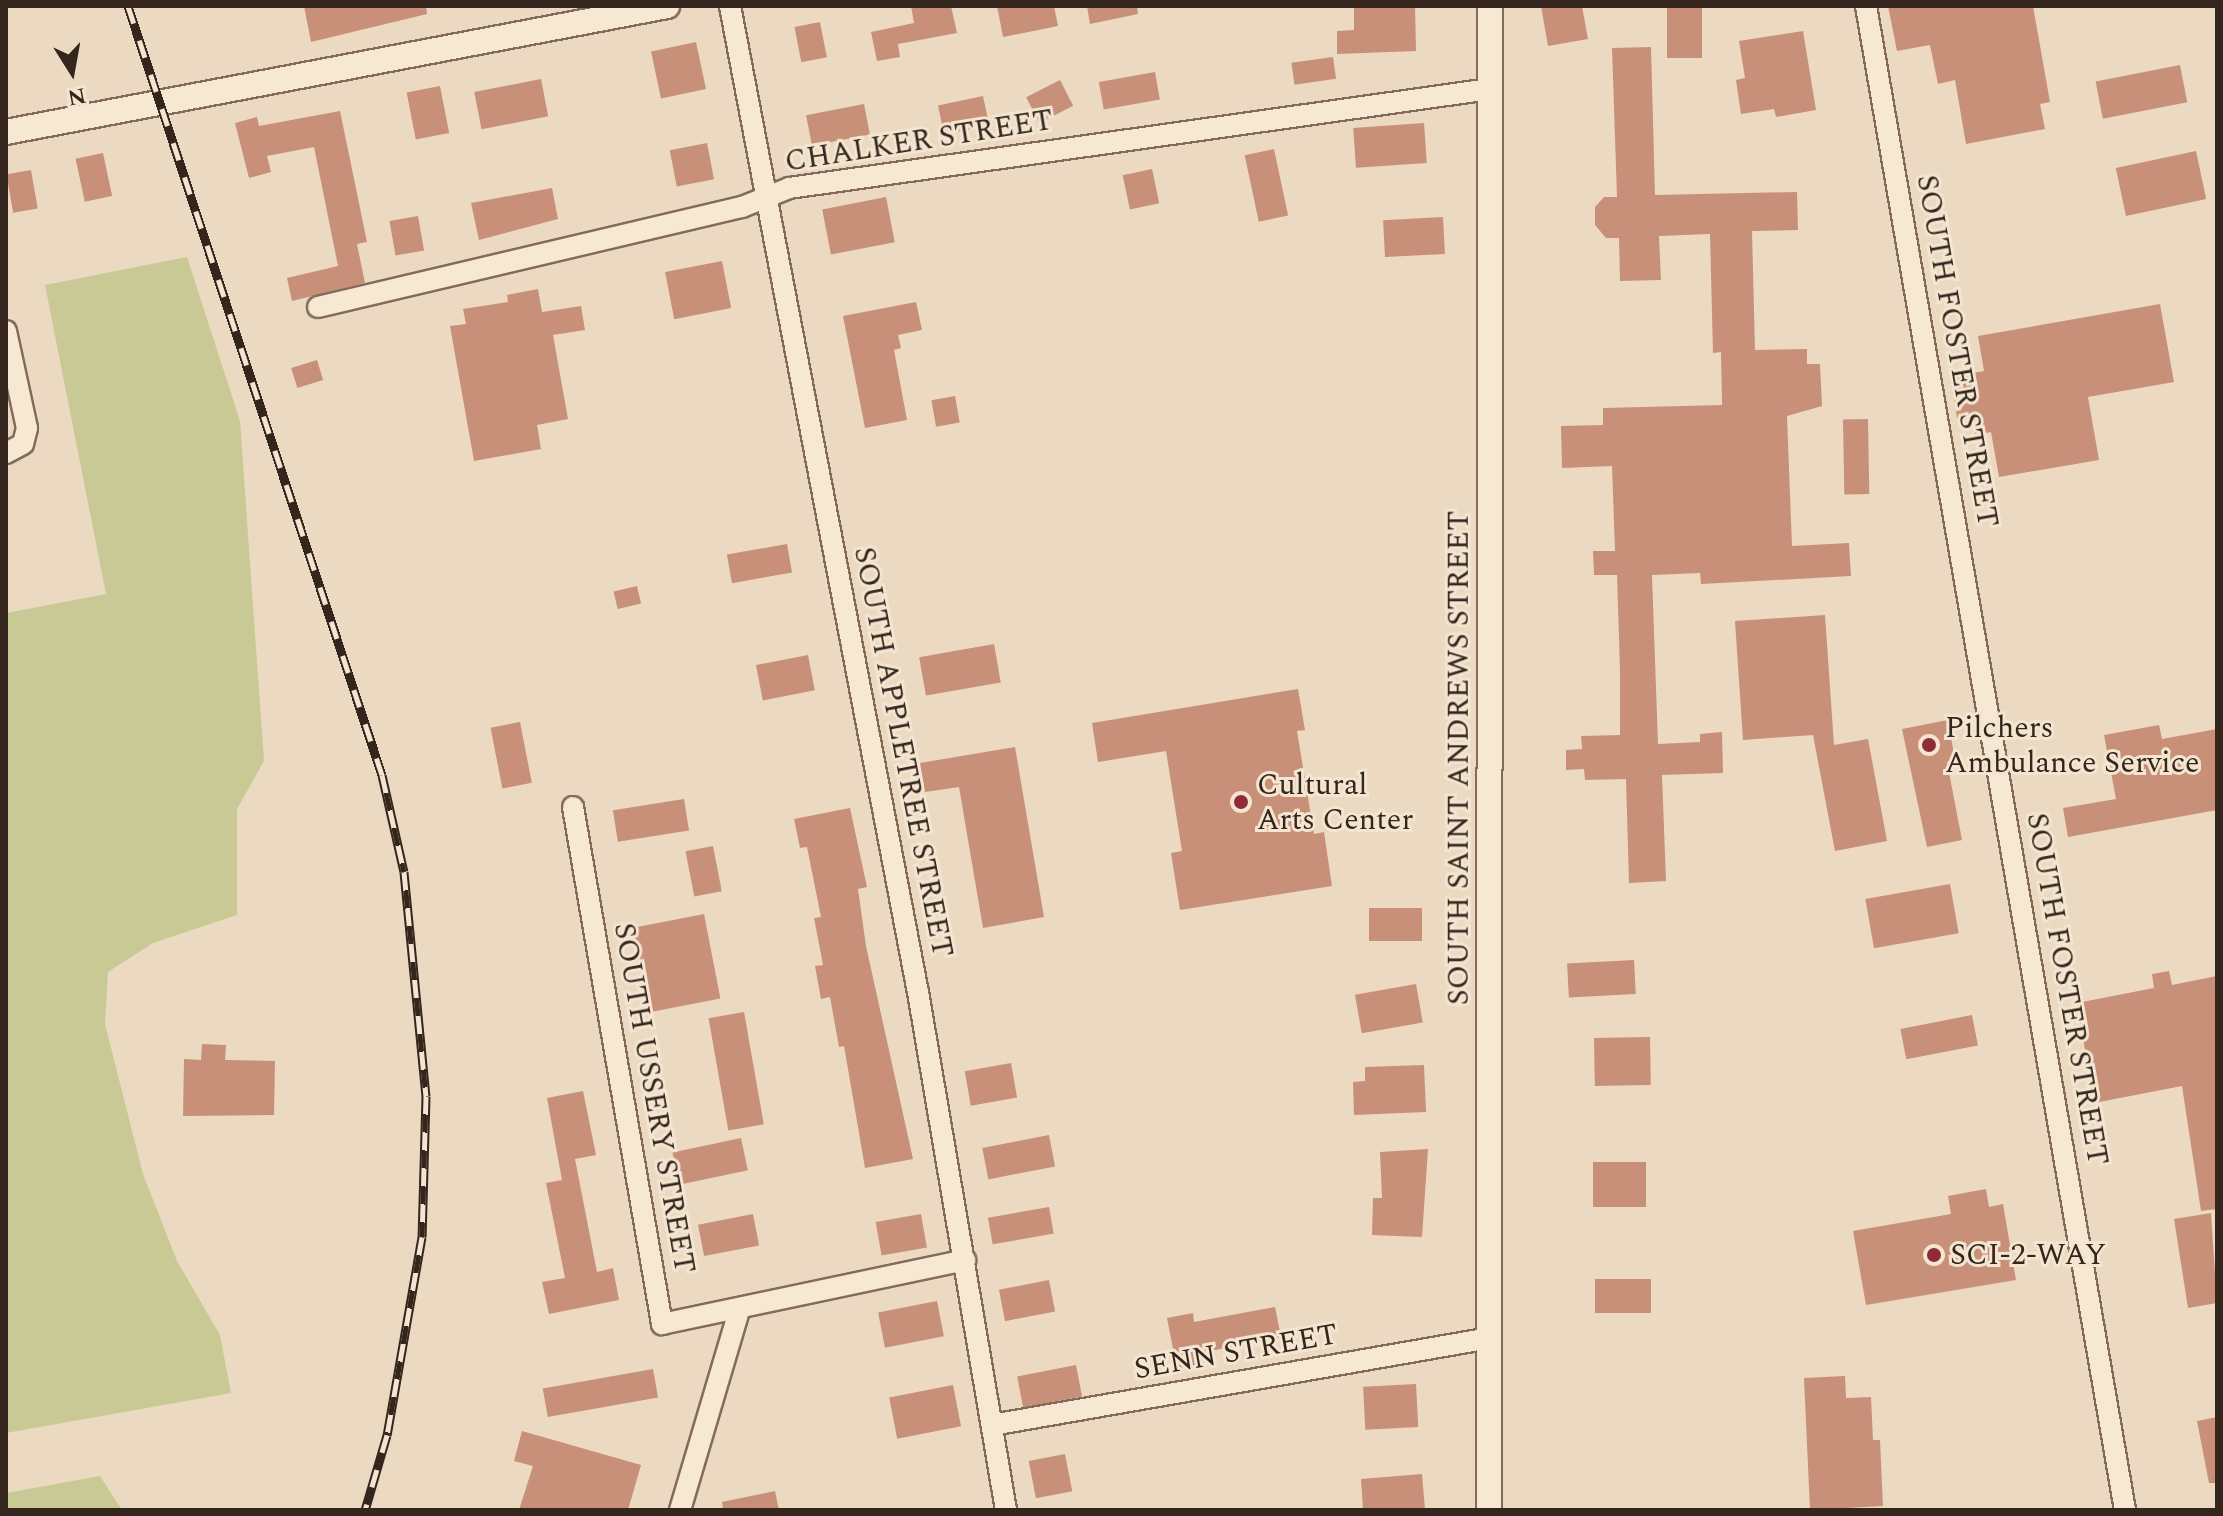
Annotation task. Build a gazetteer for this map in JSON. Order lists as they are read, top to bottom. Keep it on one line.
{"streets":{"street":["CHALKER STREET","SOUTH FOSTER STREET","SOUTH APPLETREE STREET","SOUTH SAINT ANDREWS STREET","SOUTH USSERY STREET","SENN STREET"]},"crossings":[["CHALKER STREET","SOUTH APPLETREE STREET"],["CHALKER STREET","SOUTH SAINT ANDREWS STREET"],["SOUTH APPLETREE STREET","SOUTH USSERY STREET"],["SOUTH APPLETREE STREET","SENN STREET"],["SOUTH SAINT ANDREWS STREET","SENN STREET"]],"places":["Pilchers Ambulance Service","Cultural Arts Center","SCI-2-WAY"],"north":"bottom"}
